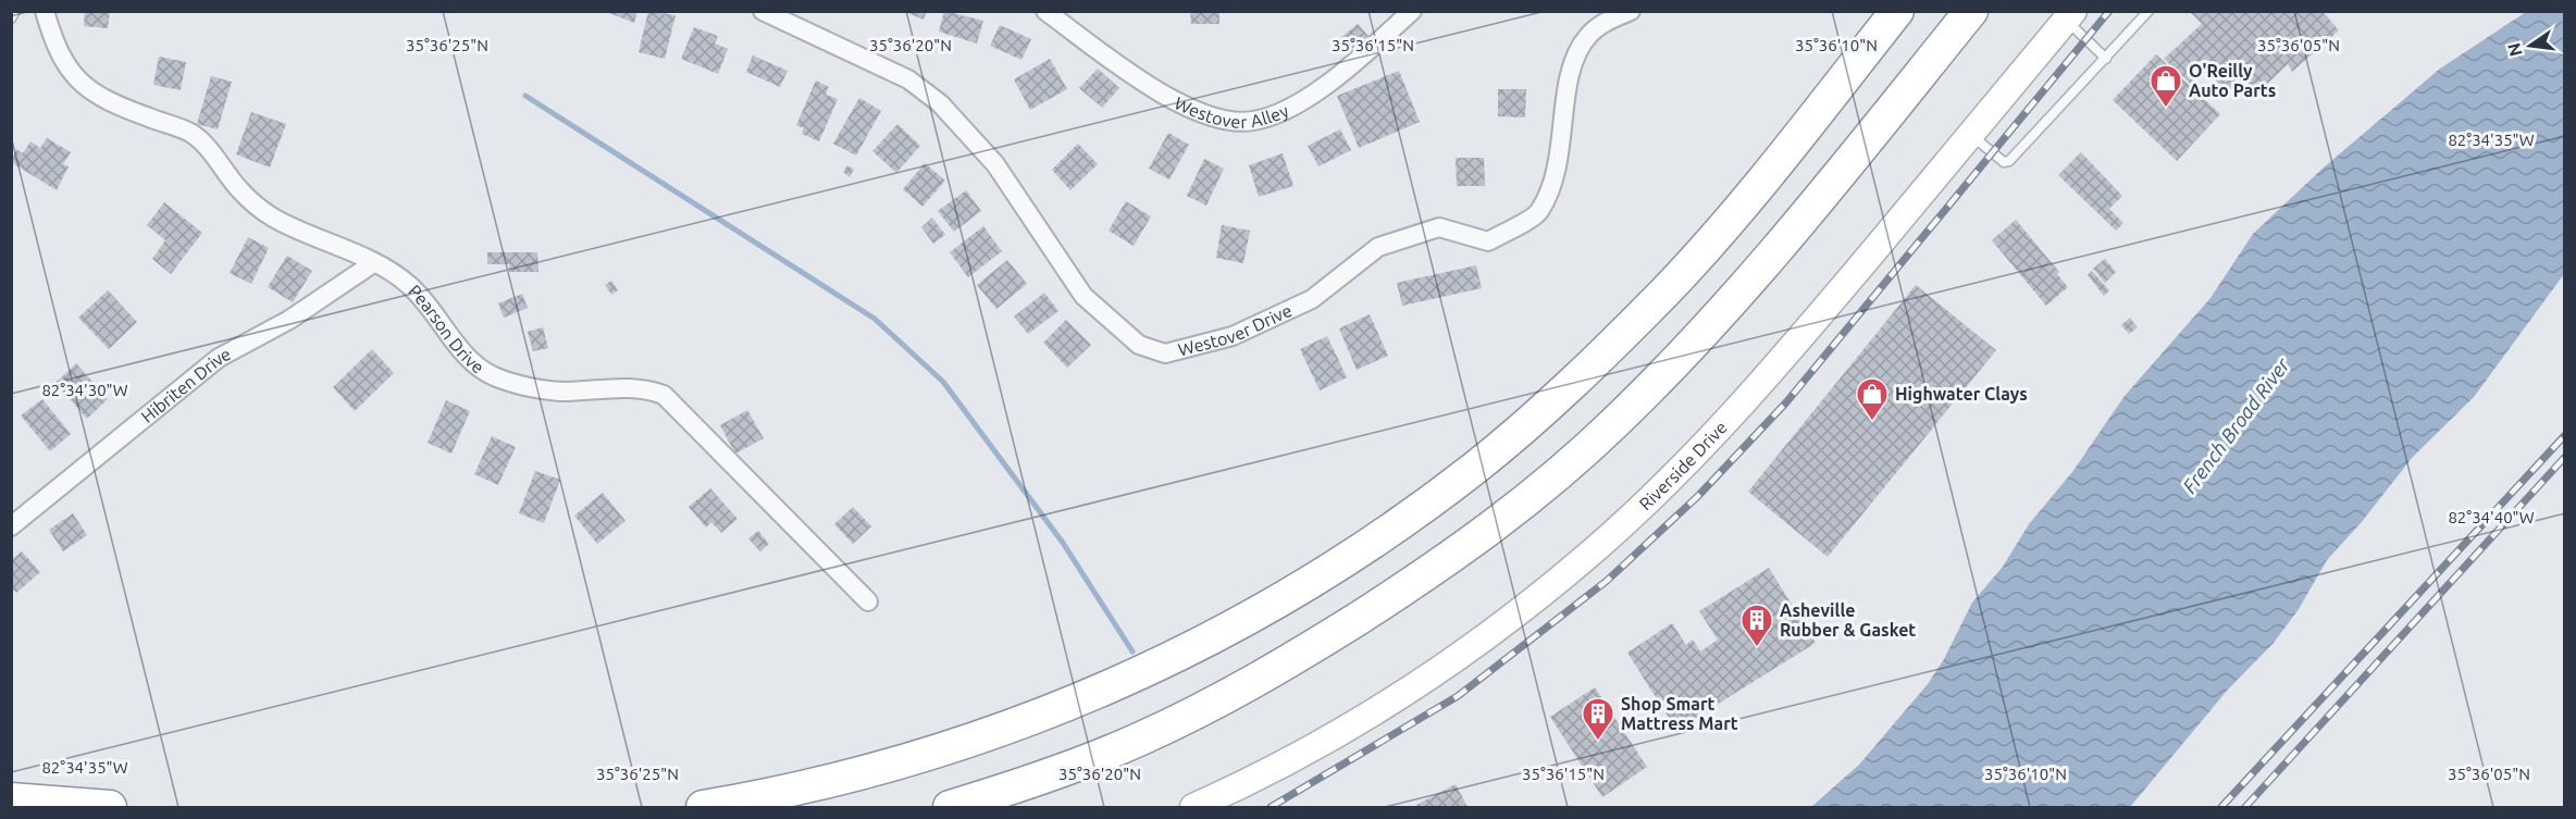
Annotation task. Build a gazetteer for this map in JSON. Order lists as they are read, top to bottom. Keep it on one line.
{"streets":{"main road":["Riverside Drive"],"street":["Westover Alley","Pearson Drive","Westover Drive","Hibriten Drive"]},"crossings":[["Pearson Drive","Hibriten Drive"]],"water":["French Broad River"],"places":{"shop":["O'Reilly Auto Parts","Highwater Clays"],"building":["Asheville Rubber & Gasket","Shop Smart Mattress Mart"]},"north":"left","coordinates":["35°36'25\"N","35°36'20\"N","35°36'15\"N","35°36'10\"N","35°36'05\"N","82°34'35\"W","82°34'30\"W","82°34'40\"W"]}
